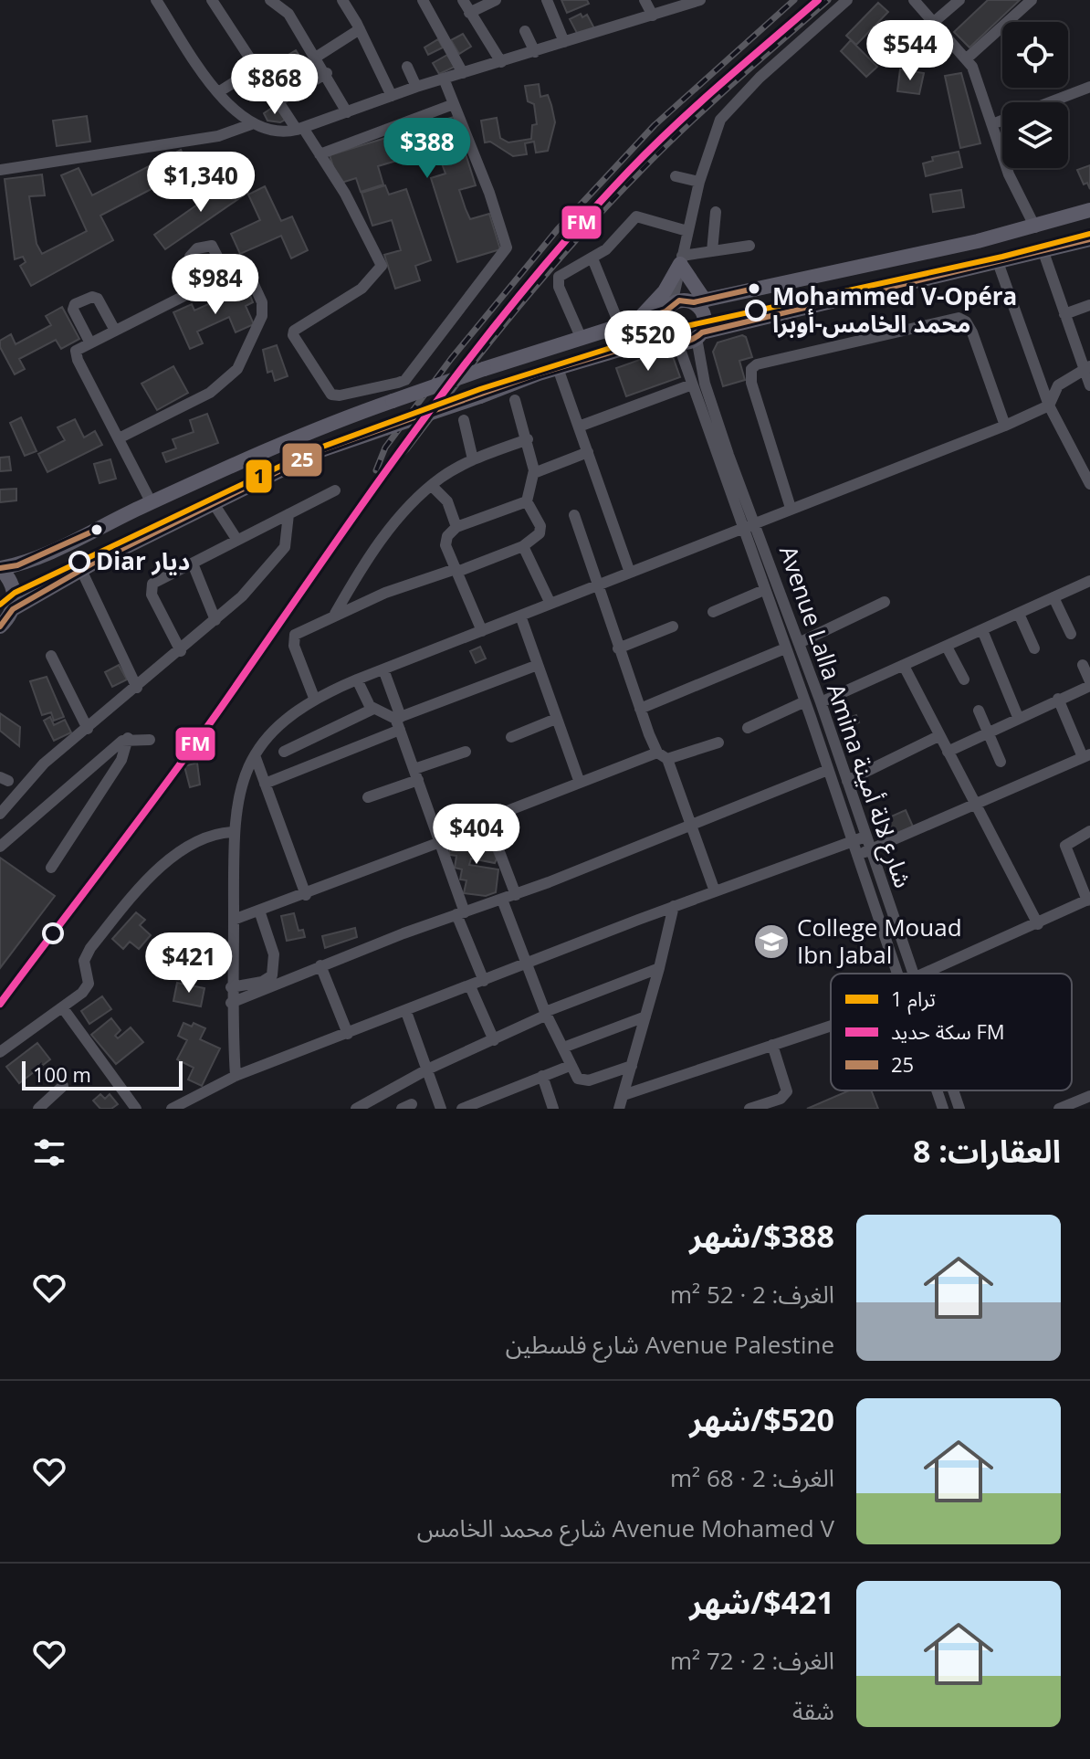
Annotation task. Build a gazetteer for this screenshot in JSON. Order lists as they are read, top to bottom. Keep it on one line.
{"streets":{"street":["Avenue Lalla Amina شارع لالة أمينة"]},"places":{"other":["Mohammed V-Opéra محمد الخامس-أوبرا","Diar ديار"],"school or university":["College Mouad Ibn Jabal"]},"lines":["rail line FM","tram line 1","transit line 25"],"legend":["ترام 1","سكة حديد FM","25"],"scale_bar":"100 m","page":{"price":["$544","$868","$388","$1,340","$984","$520","$404","$421"],"scale":"100 m","heading":"العقارات: 8","list":[{"name":"$388/شهر","note":"الغرف: 2 · 52 m² · Avenue Palestine شارع فلسطين"},{"name":"$520/شهر","note":"الغرف: 2 · 68 m² · Avenue Mohamed V شارع محمد الخامس"},{"name":"$421/شهر","note":"الغرف: 2 · 72 m² · شقة"}]}}
